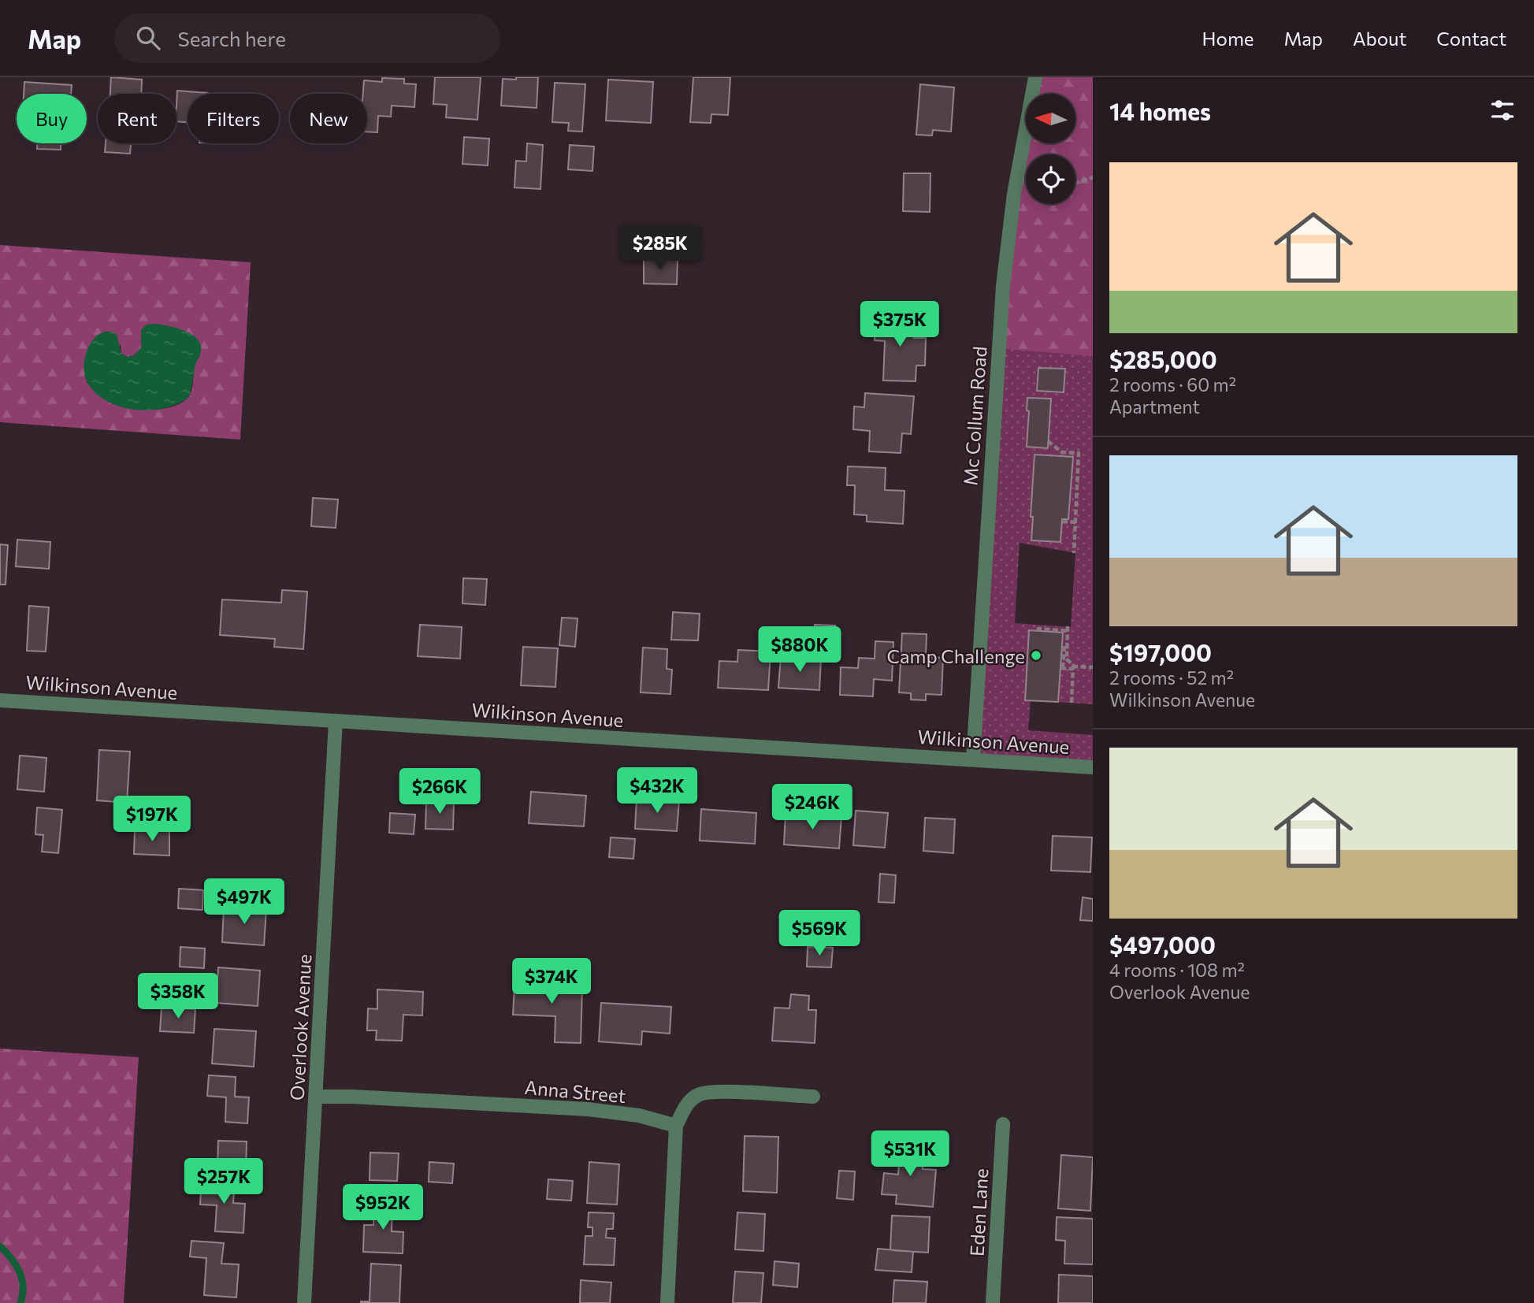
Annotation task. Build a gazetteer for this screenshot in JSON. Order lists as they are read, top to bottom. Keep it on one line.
{"streets":{"street":["Mc Collum Road","Wilkinson Avenue","Overlook Avenue","Anna Street","Eden Lane"]},"crossings":[["Mc Collum Road","Wilkinson Avenue"],["Wilkinson Avenue","Overlook Avenue"],["Overlook Avenue","Anna Street"]],"places":["Camp Challenge"],"north":"left","page":{"header":"Map","search":"Search here","nav":["Home","Map","About","Contact"],"heading":"14 homes","chip":["Buy","Rent","Filters","New"],"list":[{"name":"$285,000","note":"2 rooms · 60 m² · Apartment"},{"name":"$197,000","note":"2 rooms · 52 m² · Wilkinson Avenue"},{"name":"$497,000","note":"4 rooms · 108 m² · Overlook Avenue"}],"price":["$285K","$375K","$880K","$432K","$266K","$246K","$197K","$497K","$569K","$374K","$358K","$531K","$257K","$952K"]}}
